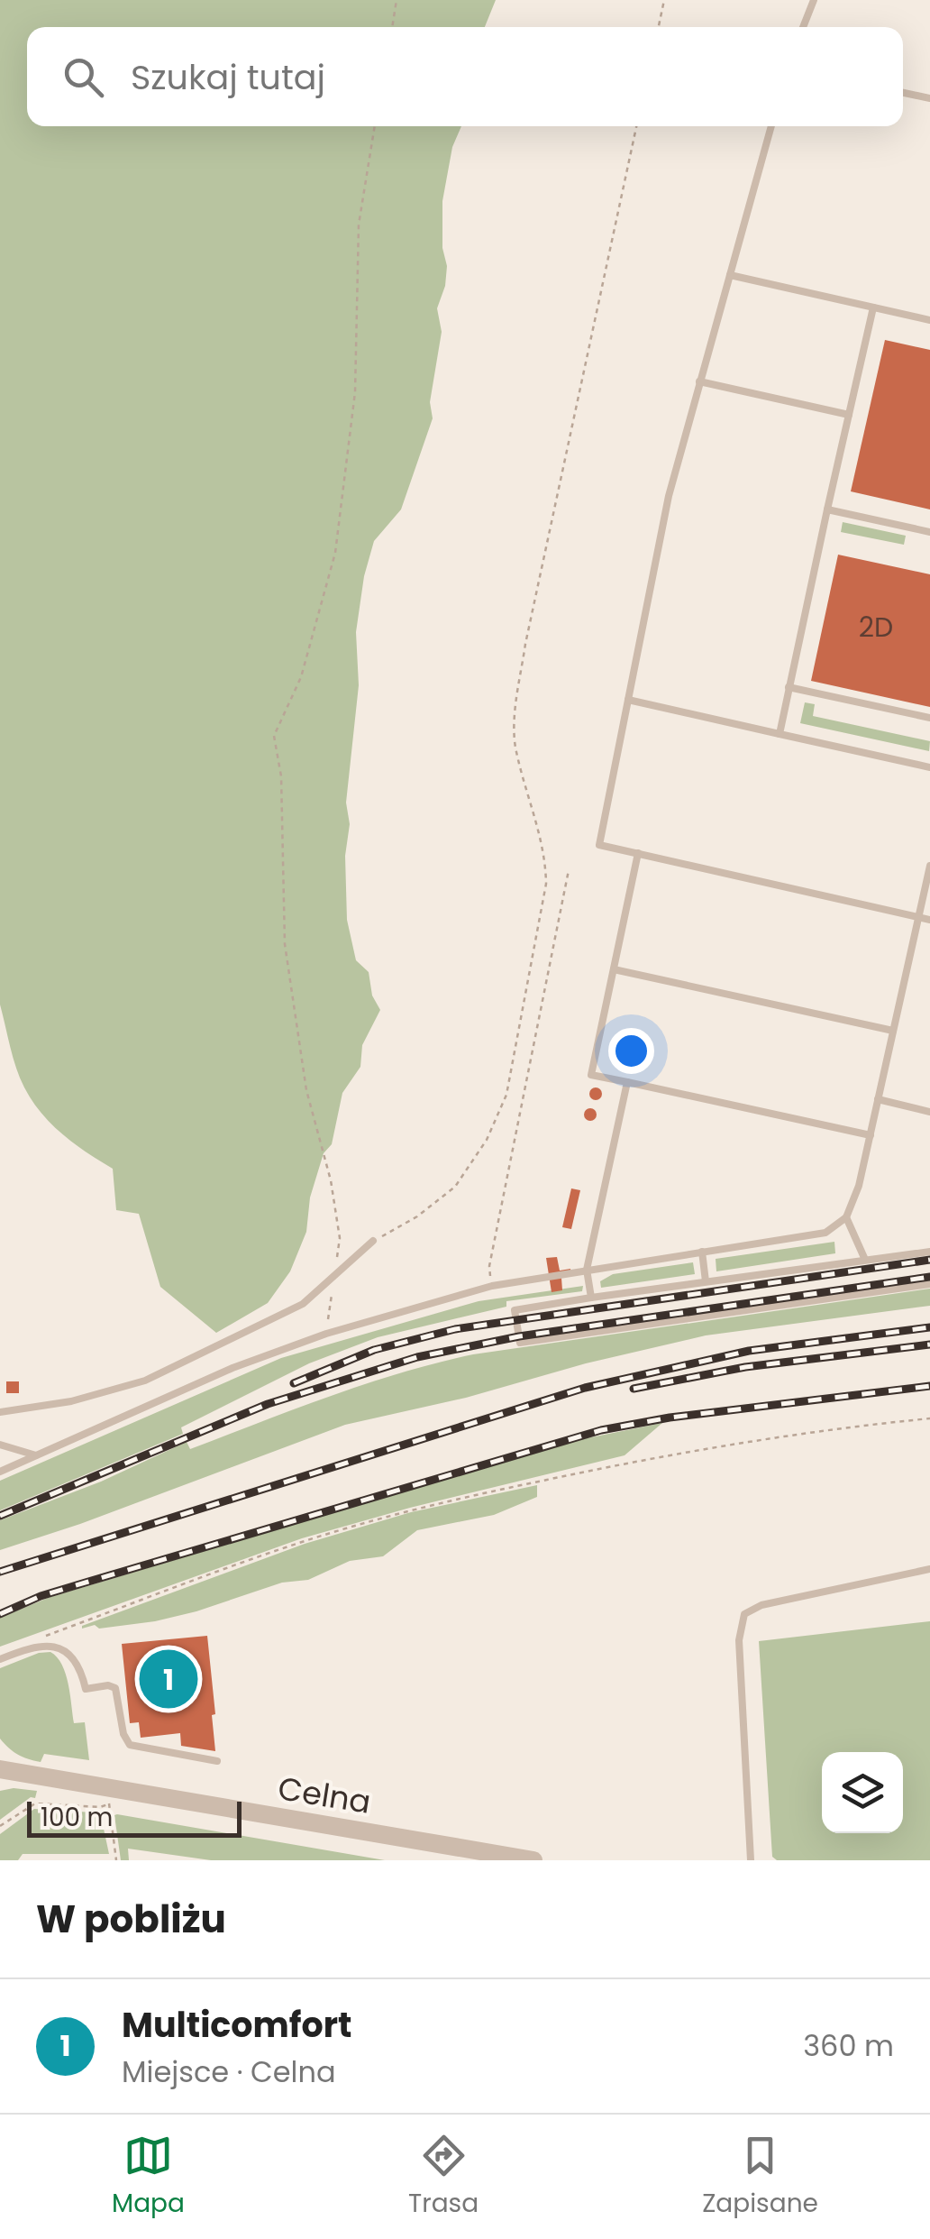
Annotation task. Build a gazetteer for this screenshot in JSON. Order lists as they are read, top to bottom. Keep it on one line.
{"streets":{"street":["Celna"]},"house_numbers":["2D"],"scale_bar":"100 m","page":{"search":"Szukaj tutaj","pins":"1","scale":"100 m","heading":"W pobliżu","list":[{"mark":"1","name":"Multicomfort","note":"Miejsce · Celna","value":"360 m"}],"nav":["Mapa","Trasa","Zapisane"]}}
